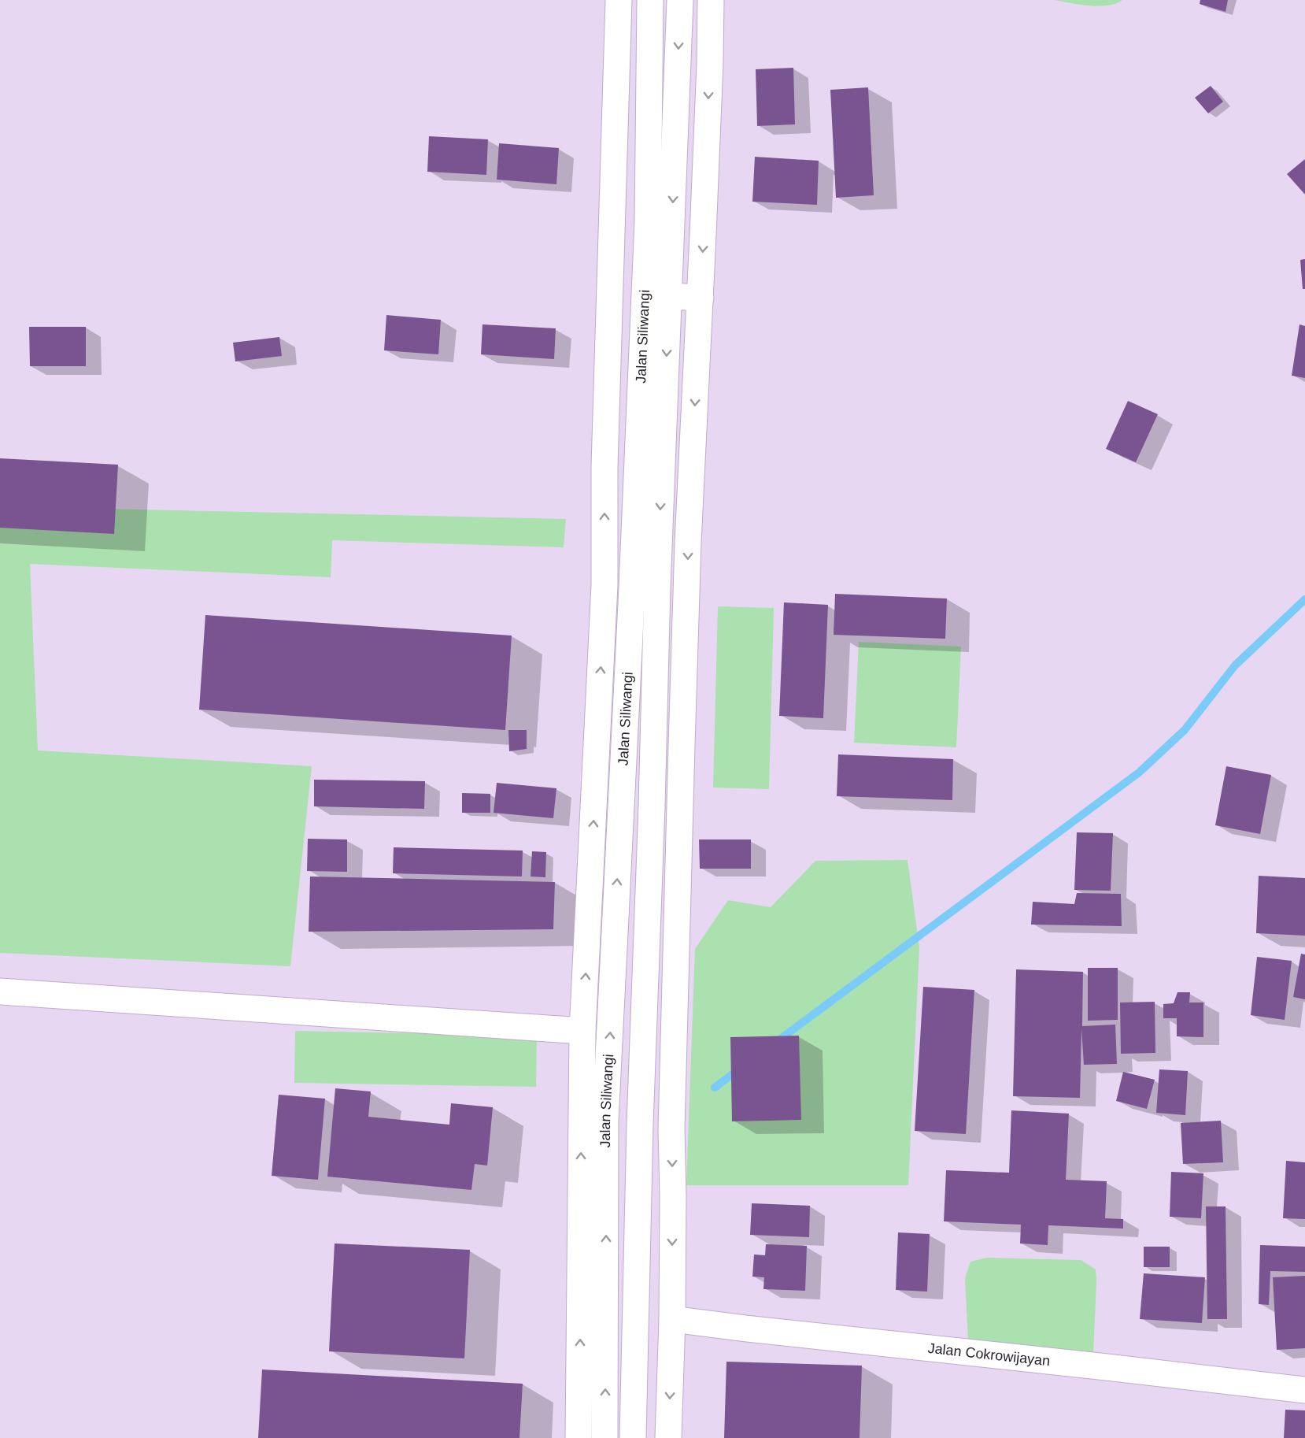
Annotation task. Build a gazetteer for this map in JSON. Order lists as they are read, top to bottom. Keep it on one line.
{"streets":{"main road":["Jalan Siliwangi","Jalan Cokrowijayan"]}}
